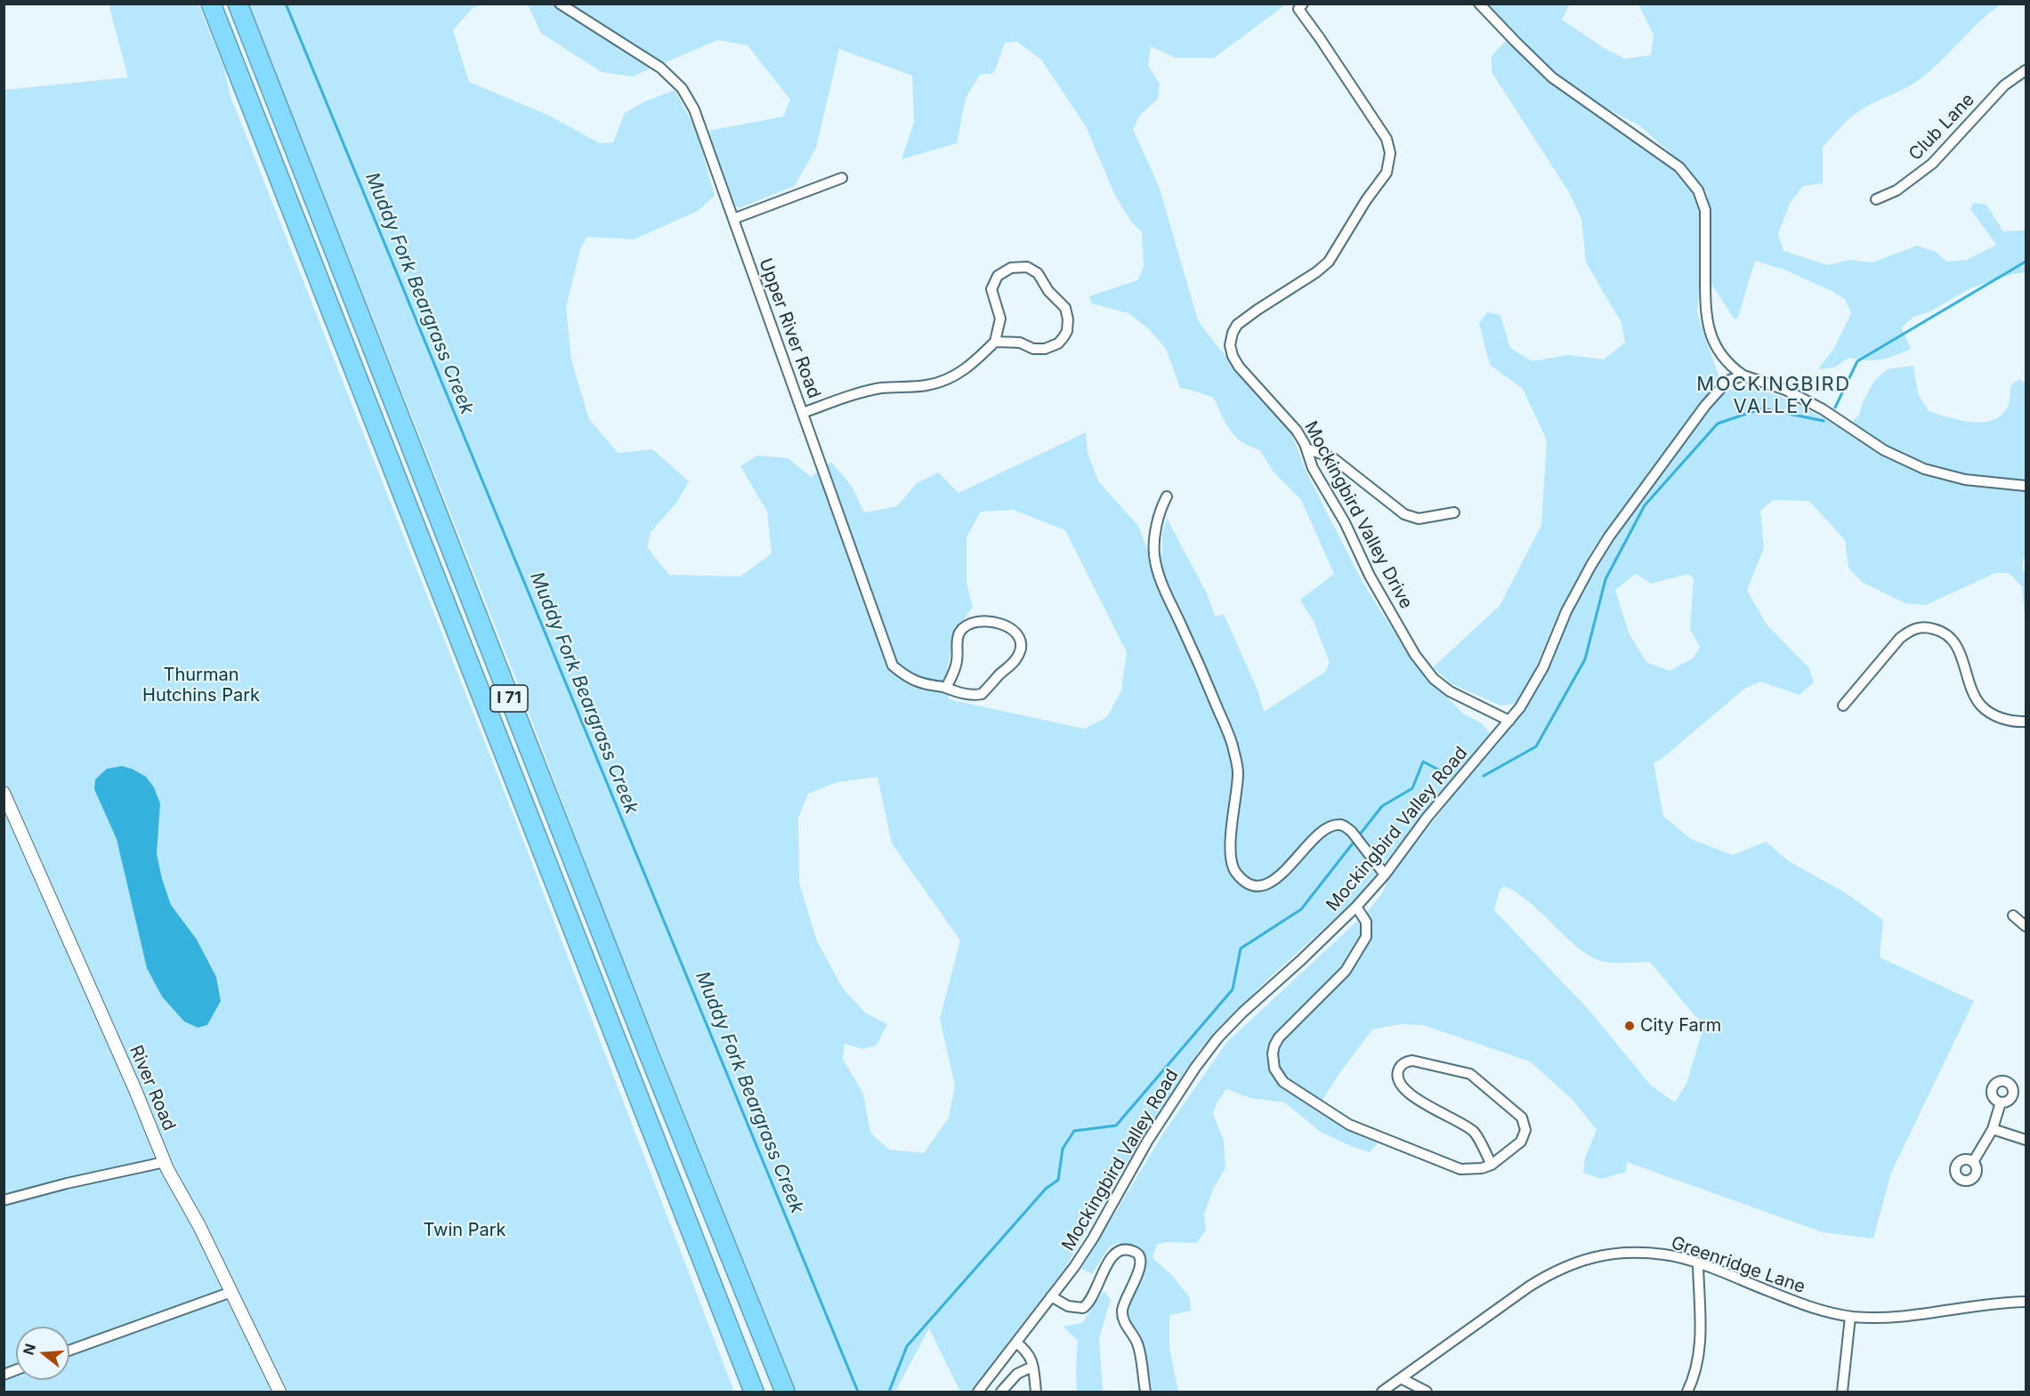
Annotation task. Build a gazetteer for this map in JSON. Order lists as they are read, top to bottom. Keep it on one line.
{"streets":{"highway":["I 71"],"street":["Club Lane","Upper River Road","Mockingbird Valley Drive","Mockingbird Valley Road","River Road","Greenridge Lane"]},"crossings":[["Mockingbird Valley Drive","Mockingbird Valley Road"]],"districts":["MOCKINGBIRD VALLEY"],"water":["Muddy Fork Beargrass Creek"],"parks":["Thurman Hutchins Park","Twin Park"],"places":["City Farm"],"north":"left"}
